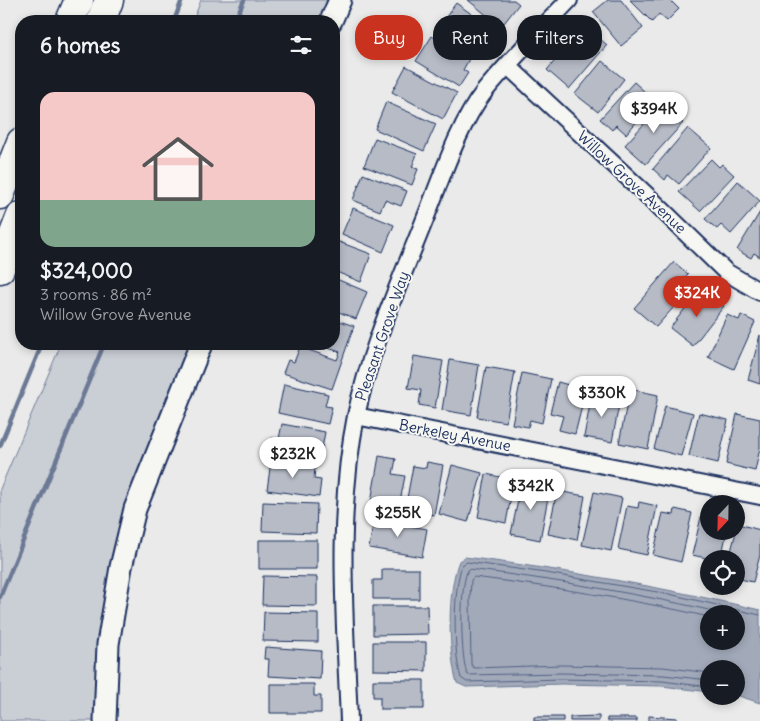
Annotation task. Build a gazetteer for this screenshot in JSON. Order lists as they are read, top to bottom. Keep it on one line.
{"streets":{"street":["Willow Grove Avenue","Pleasant Grove Way","Berkeley Avenue"]},"crossings":[["Willow Grove Avenue","Pleasant Grove Way"],["Pleasant Grove Way","Berkeley Avenue"]],"north":"bottom","page":{"chip":["Buy","Rent","Filters"],"heading":"6 homes","list":[{"name":"$324,000","note":"3 rooms · 86 m² · Willow Grove Avenue"}],"price":["$394K","$324K","$330K","$232K","$342K","$255K"],"map_buttons":["+","−"]}}
